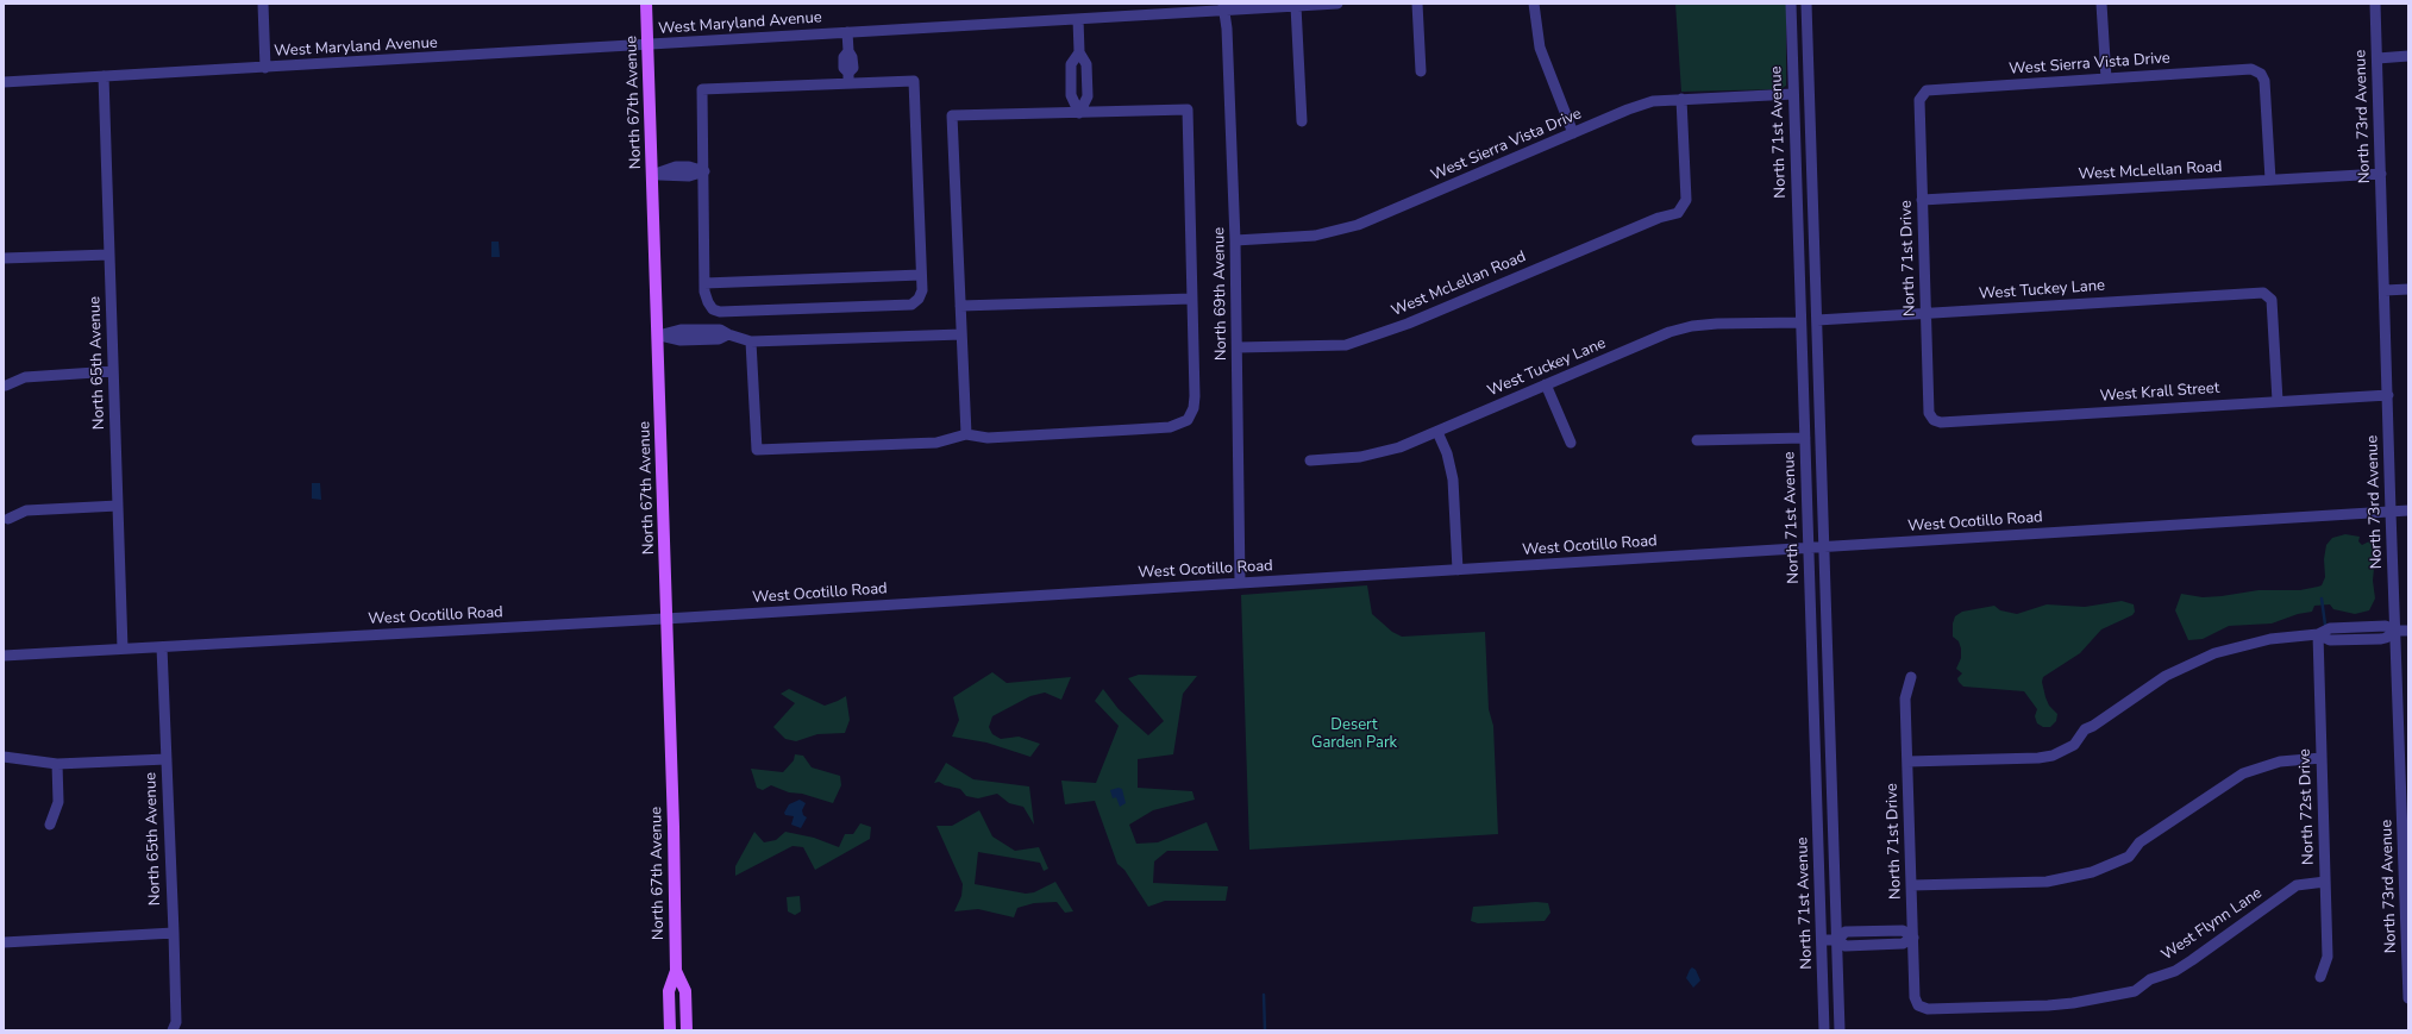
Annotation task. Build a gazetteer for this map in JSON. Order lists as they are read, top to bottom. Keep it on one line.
{"streets":{"main road":["North 67th Avenue"],"street":["West Maryland Avenue","West Sierra Vista Drive","North 73rd Avenue","North 71st Avenue","West McLellan Road","North 71st Drive","West Tuckey Lane","North 69th Avenue","North 65th Avenue","West Krall Street","West Ocotillo Road","North 72st Drive","West Flynn Lane"]},"crossings":[["West Maryland Avenue","North 67th Avenue"],["West Maryland Avenue","North 69th Avenue"],["West Maryland Avenue","North 65th Avenue"],["West Sierra Vista Drive","North 71st Avenue"],["West Sierra Vista Drive","West McLellan Road"],["West Sierra Vista Drive","North 71st Drive"],["West Sierra Vista Drive","North 69th Avenue"],["North 67th Avenue","West Ocotillo Road"],["North 73rd Avenue","West McLellan Road"],["North 73rd Avenue","West Krall Street"],["North 73rd Avenue","West Ocotillo Road"],["North 71st Avenue","West Tuckey Lane"],["North 71st Avenue","West Ocotillo Road"],["West McLellan Road","North 71st Drive"],["West McLellan Road","North 69th Avenue"],["North 71st Drive","West Tuckey Lane"],["North 71st Drive","West Krall Street"],["North 71st Drive","West Flynn Lane"],["West Tuckey Lane","West Krall Street"],["North 69th Avenue","West Ocotillo Road"],["North 65th Avenue","West Ocotillo Road"],["North 72st Drive","West Flynn Lane"]],"parks":["Desert Garden Park"]}
